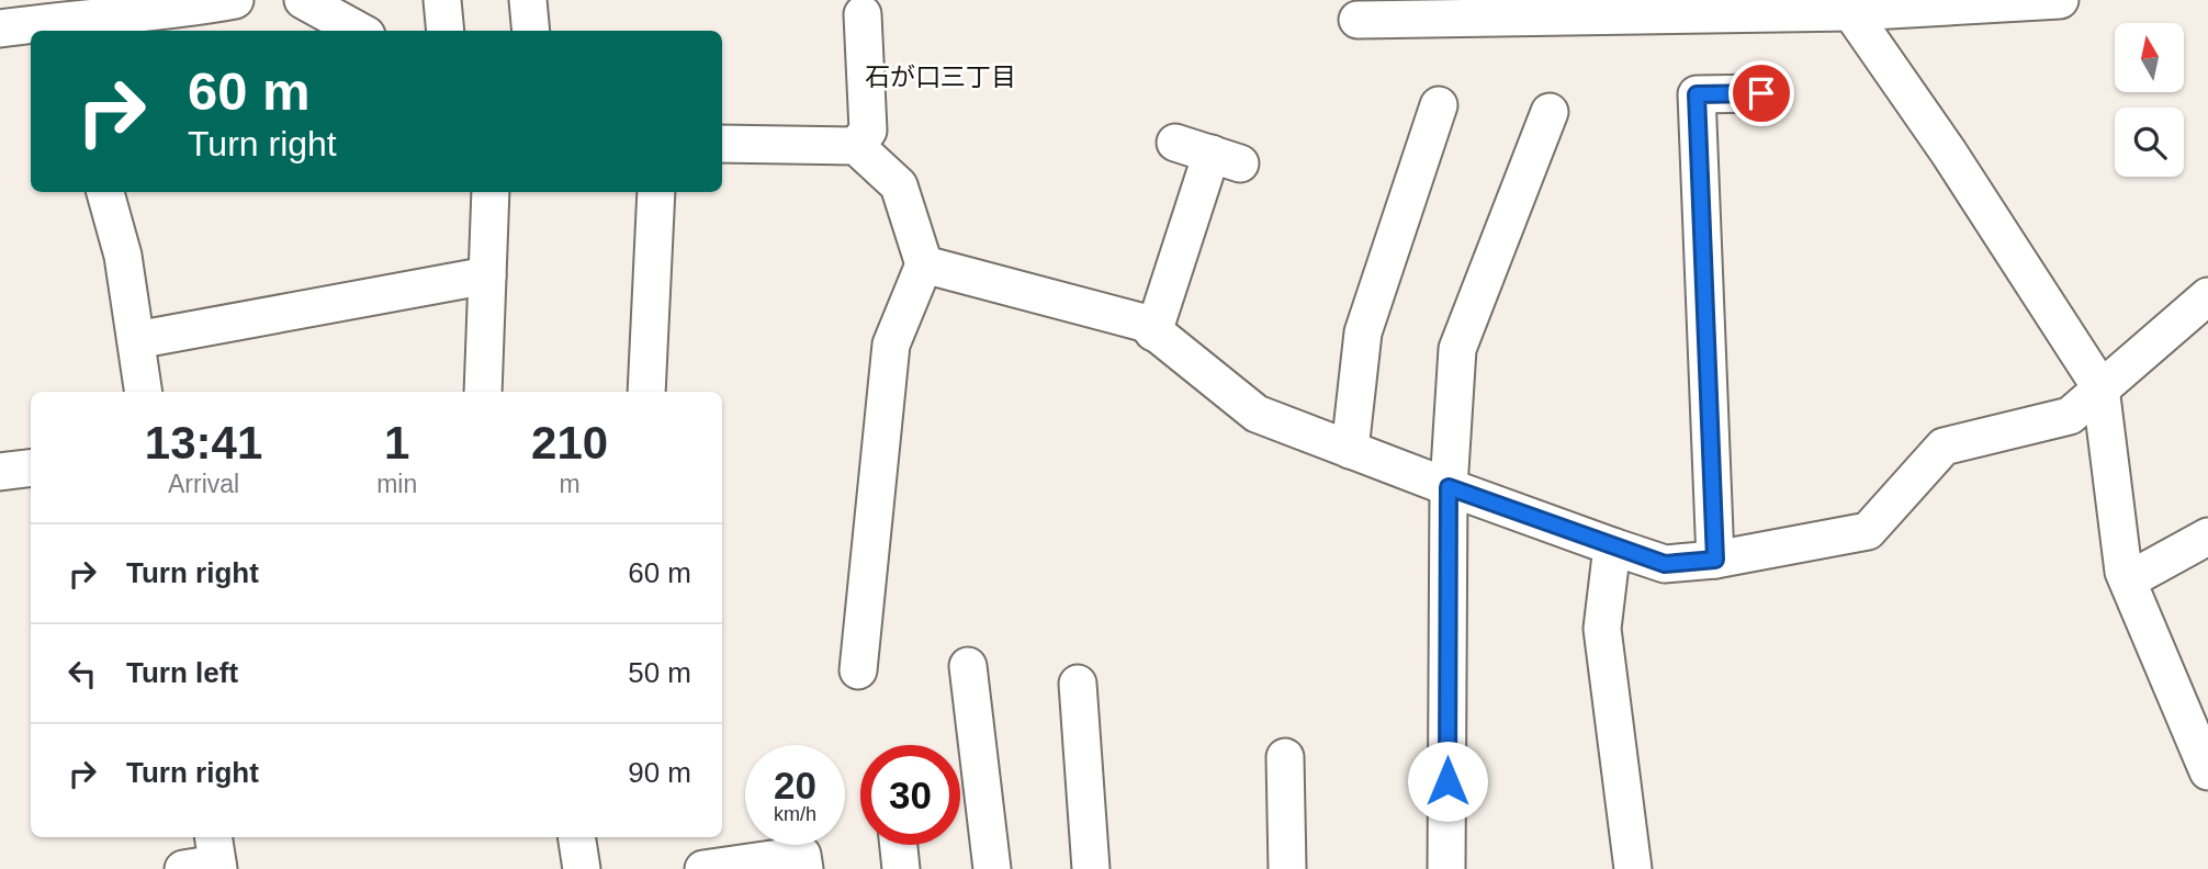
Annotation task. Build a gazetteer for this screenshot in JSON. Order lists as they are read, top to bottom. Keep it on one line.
{"districts":["石が口三丁目"],"north":"top","page":{"turn":["60 m","Turn right"],"eta":["13:41","Arrival","1","min","210","m"],"list":[{"name":"Turn right","value":"60 m"},{"name":"Turn left","value":"50 m"},{"name":"Turn right","value":"90 m"}],"speed":"20 km/h","limit":"30"}}
